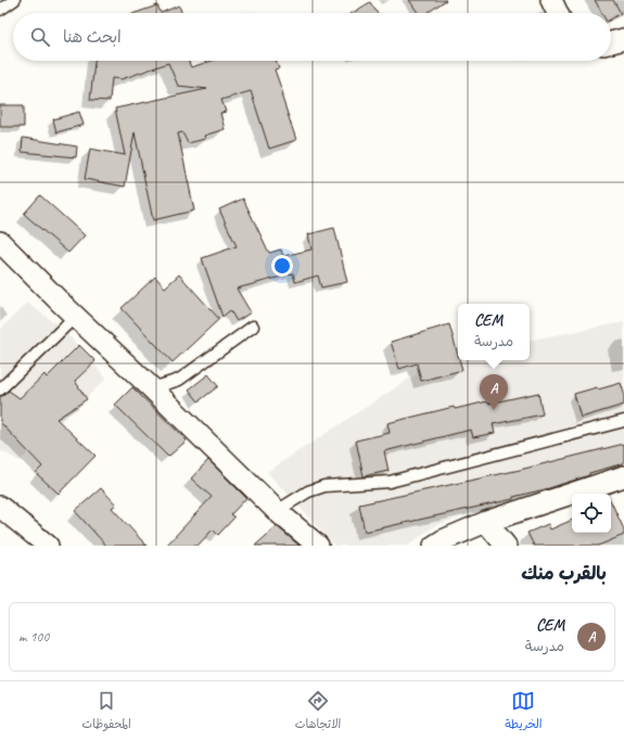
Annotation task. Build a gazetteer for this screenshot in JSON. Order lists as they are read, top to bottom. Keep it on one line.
{"page":{"search":"ابحث هنا","popup":["CEM","مدرسة"],"pins":"A","heading":"بالقرب منك","list":[{"mark":"A","name":"CEM","note":"مدرسة","value":"100 m"}],"nav":["الخريطة","الاتجاهات","المحفوظات"]}}
